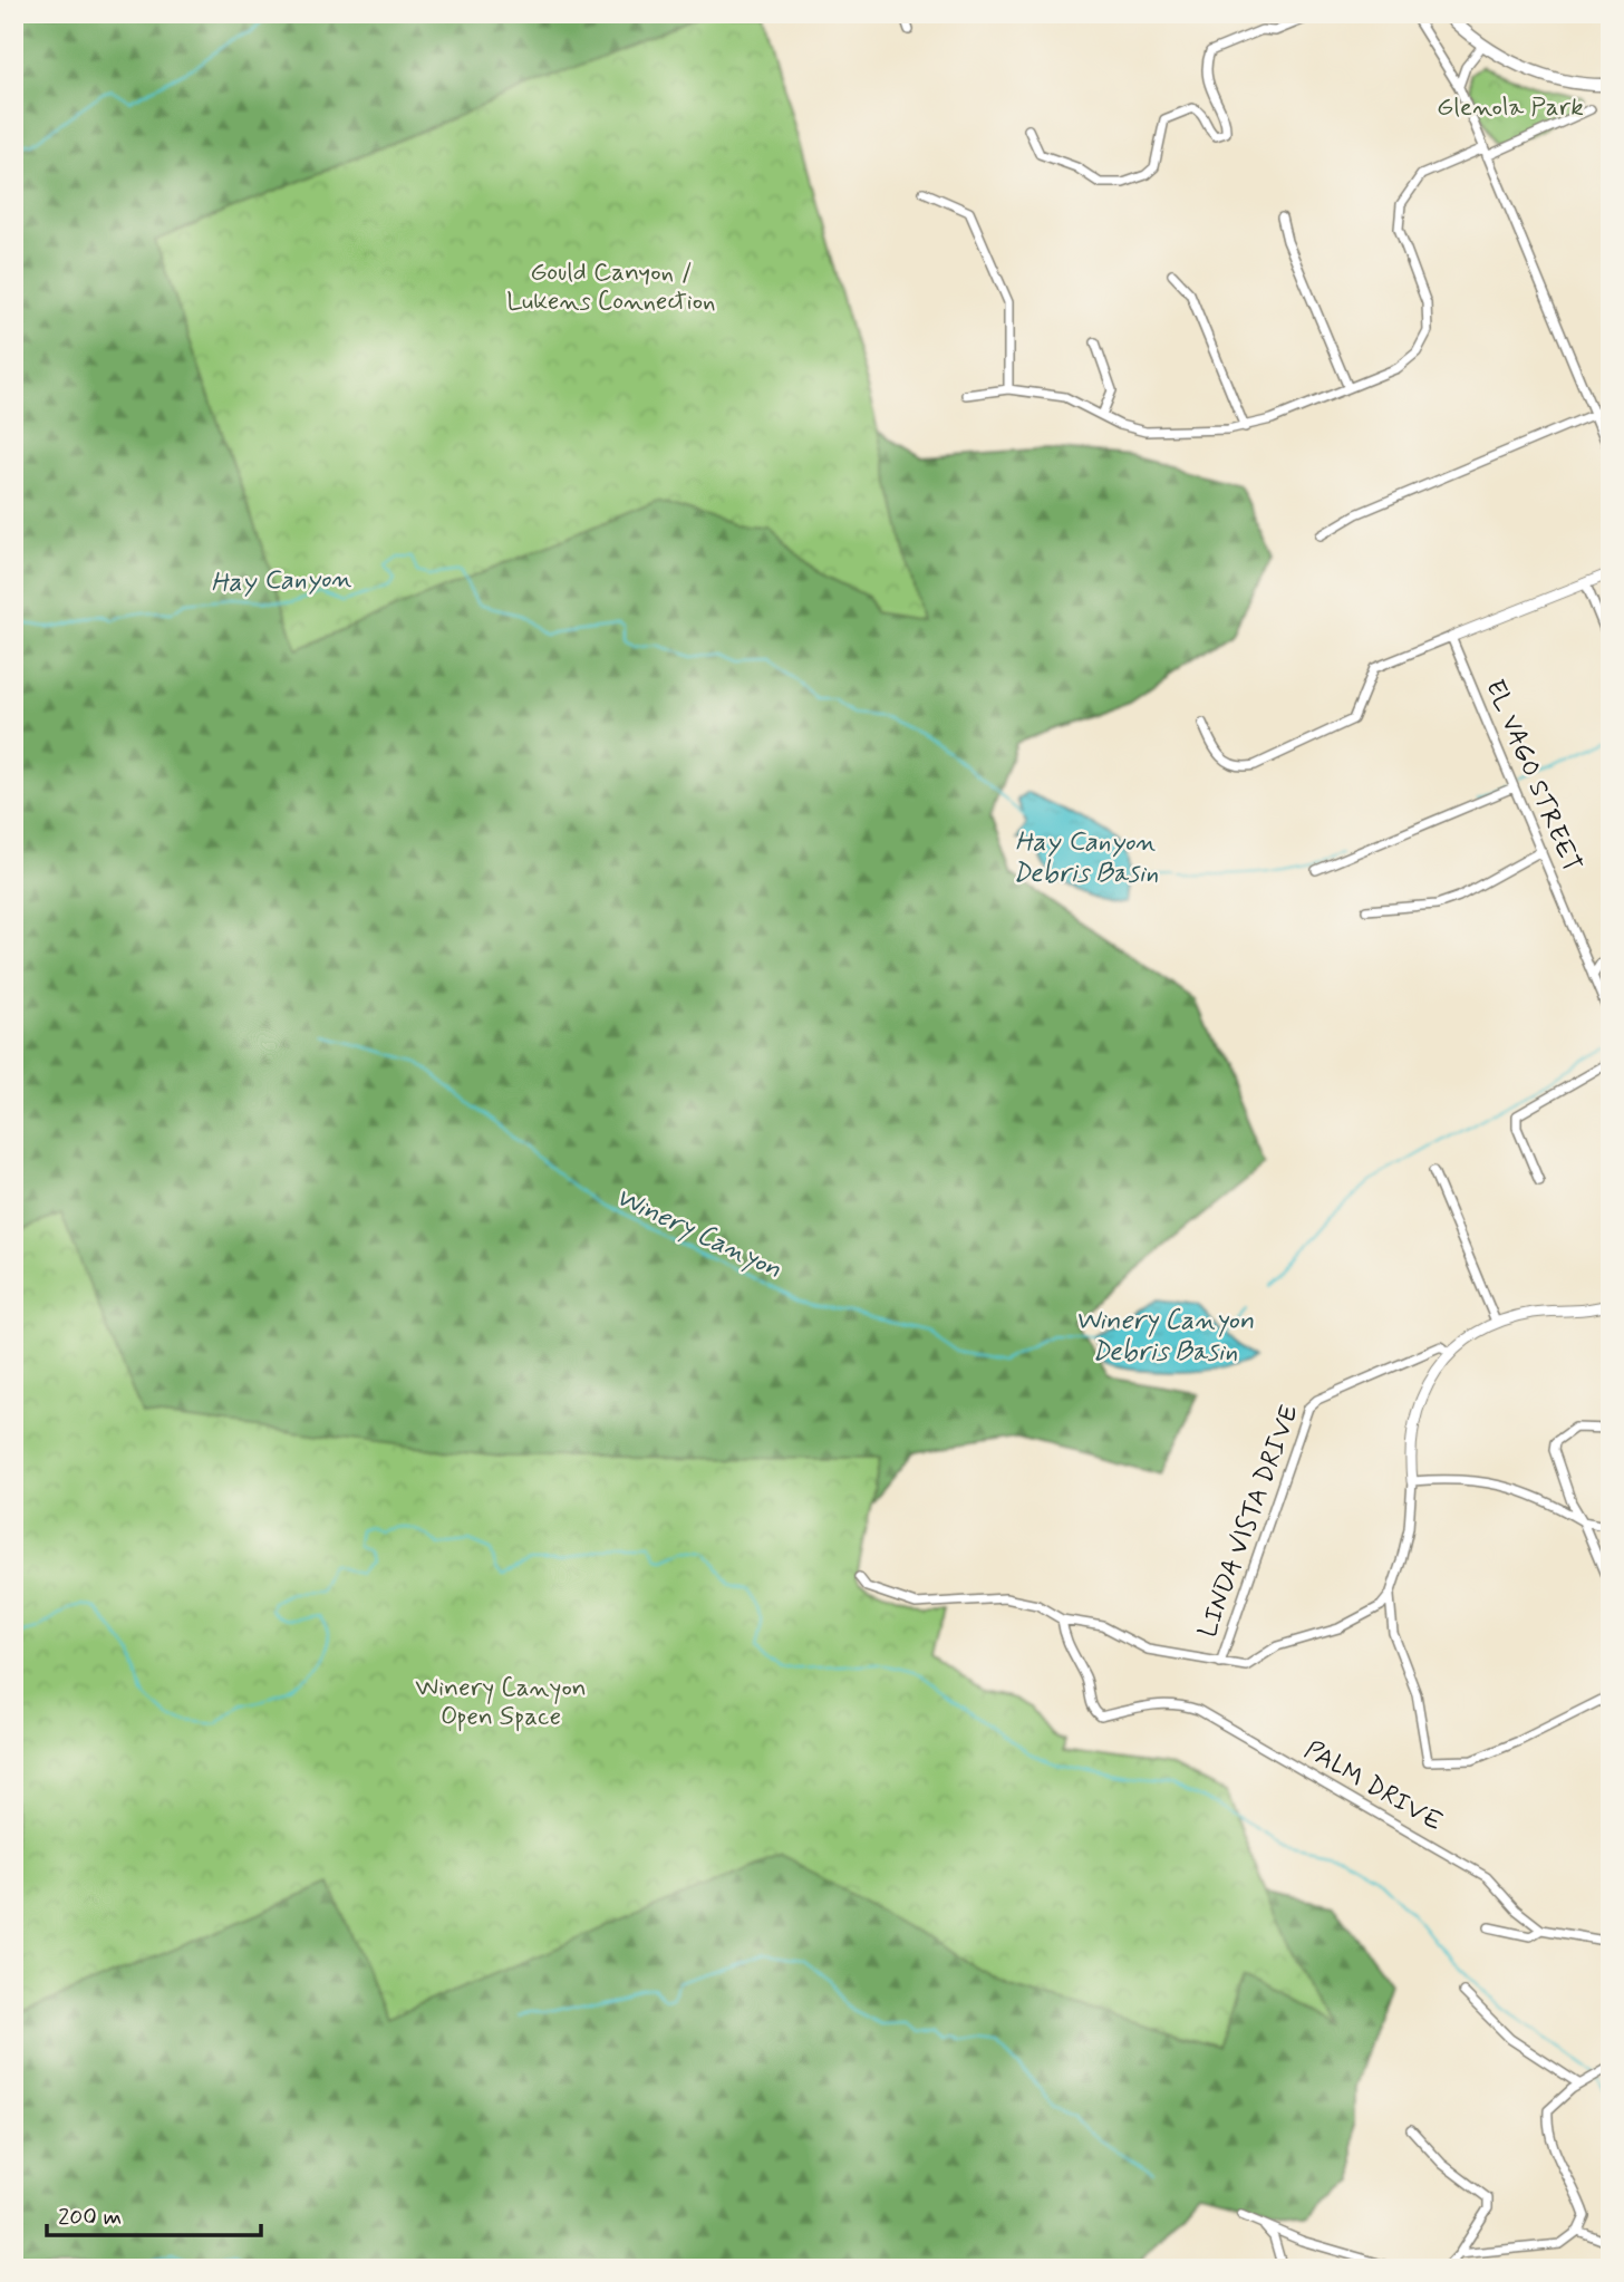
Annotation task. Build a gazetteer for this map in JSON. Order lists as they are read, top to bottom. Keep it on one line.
{"streets":{"street":["EL VAGO STREET","LINDA VISTA DRIVE","PALM DRIVE"]},"water":["Hay Canyon","Hay Canyon Debris Basin","Winery Canyon","Winery Canyon Debris Basin"],"parks":["Glenola Park","Gould Canyon / Lukens Connection","Winery Canyon Open Space"],"scale_bar":"200 m"}
